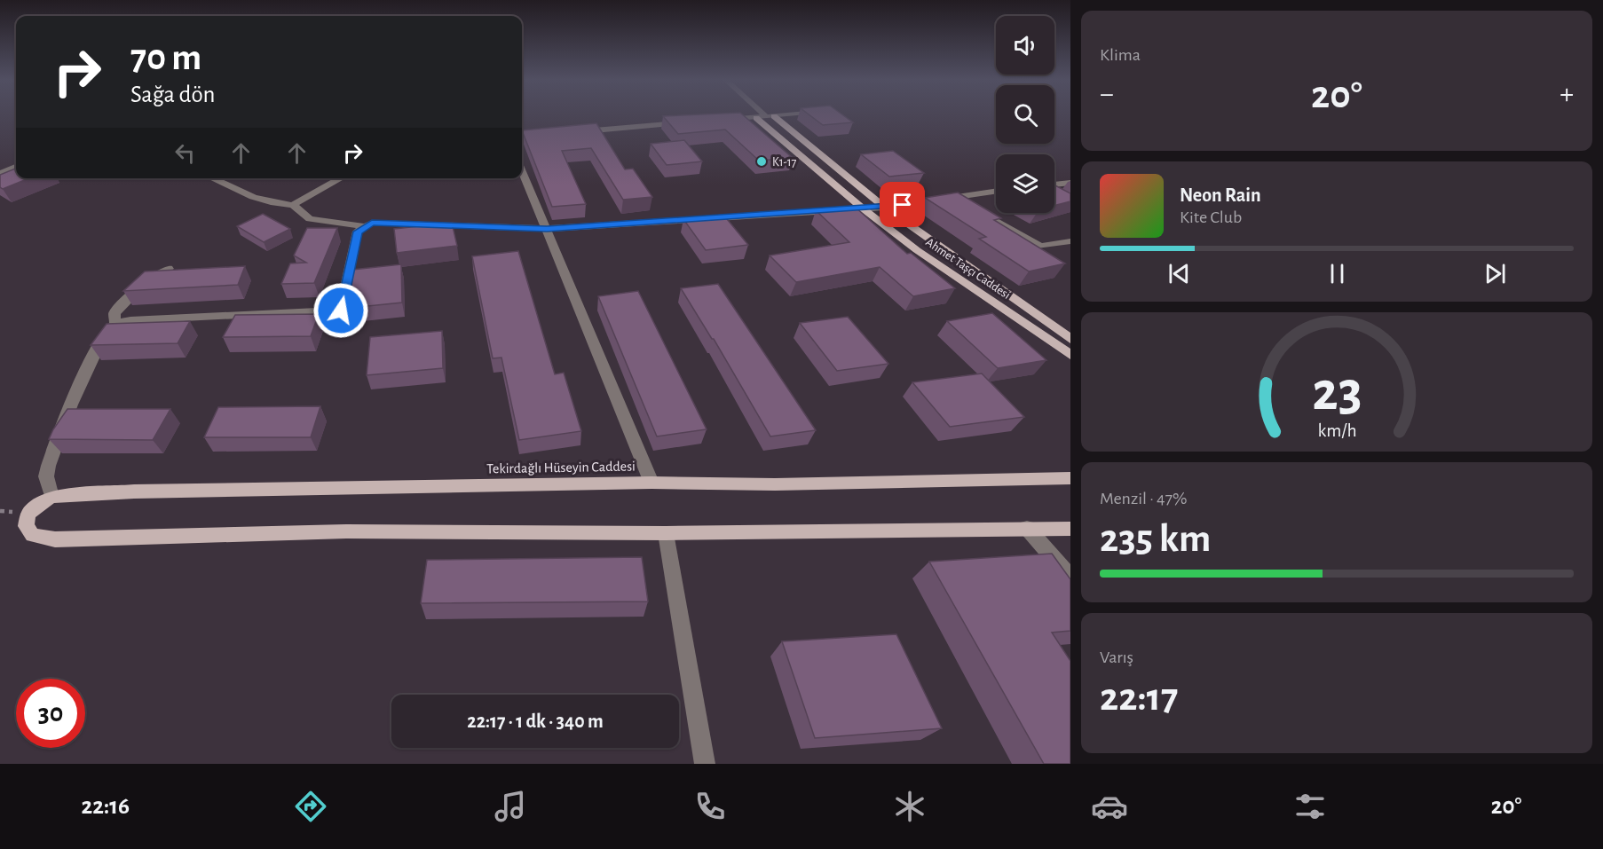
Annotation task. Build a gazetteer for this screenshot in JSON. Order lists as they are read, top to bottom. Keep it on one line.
{"streets":{"main road":["Ahmet Taşçı Caddesi","Tekirdağlı Hüseyin Caddesi"]},"places":["K1-17"],"page":{"tile":["Klima",["Menzil · 47%","235 km"],["Varış","22:17"]],"turn":["70 m","Sağa dön"],"heat":["−","20°","+"],"song":["Neon Rain","Kite Club"],"limit":"30","trip":"22:17 · 1 dk · 340 m","tabs":["22:16","20°"],"gauge":["23","km/h"]}}
